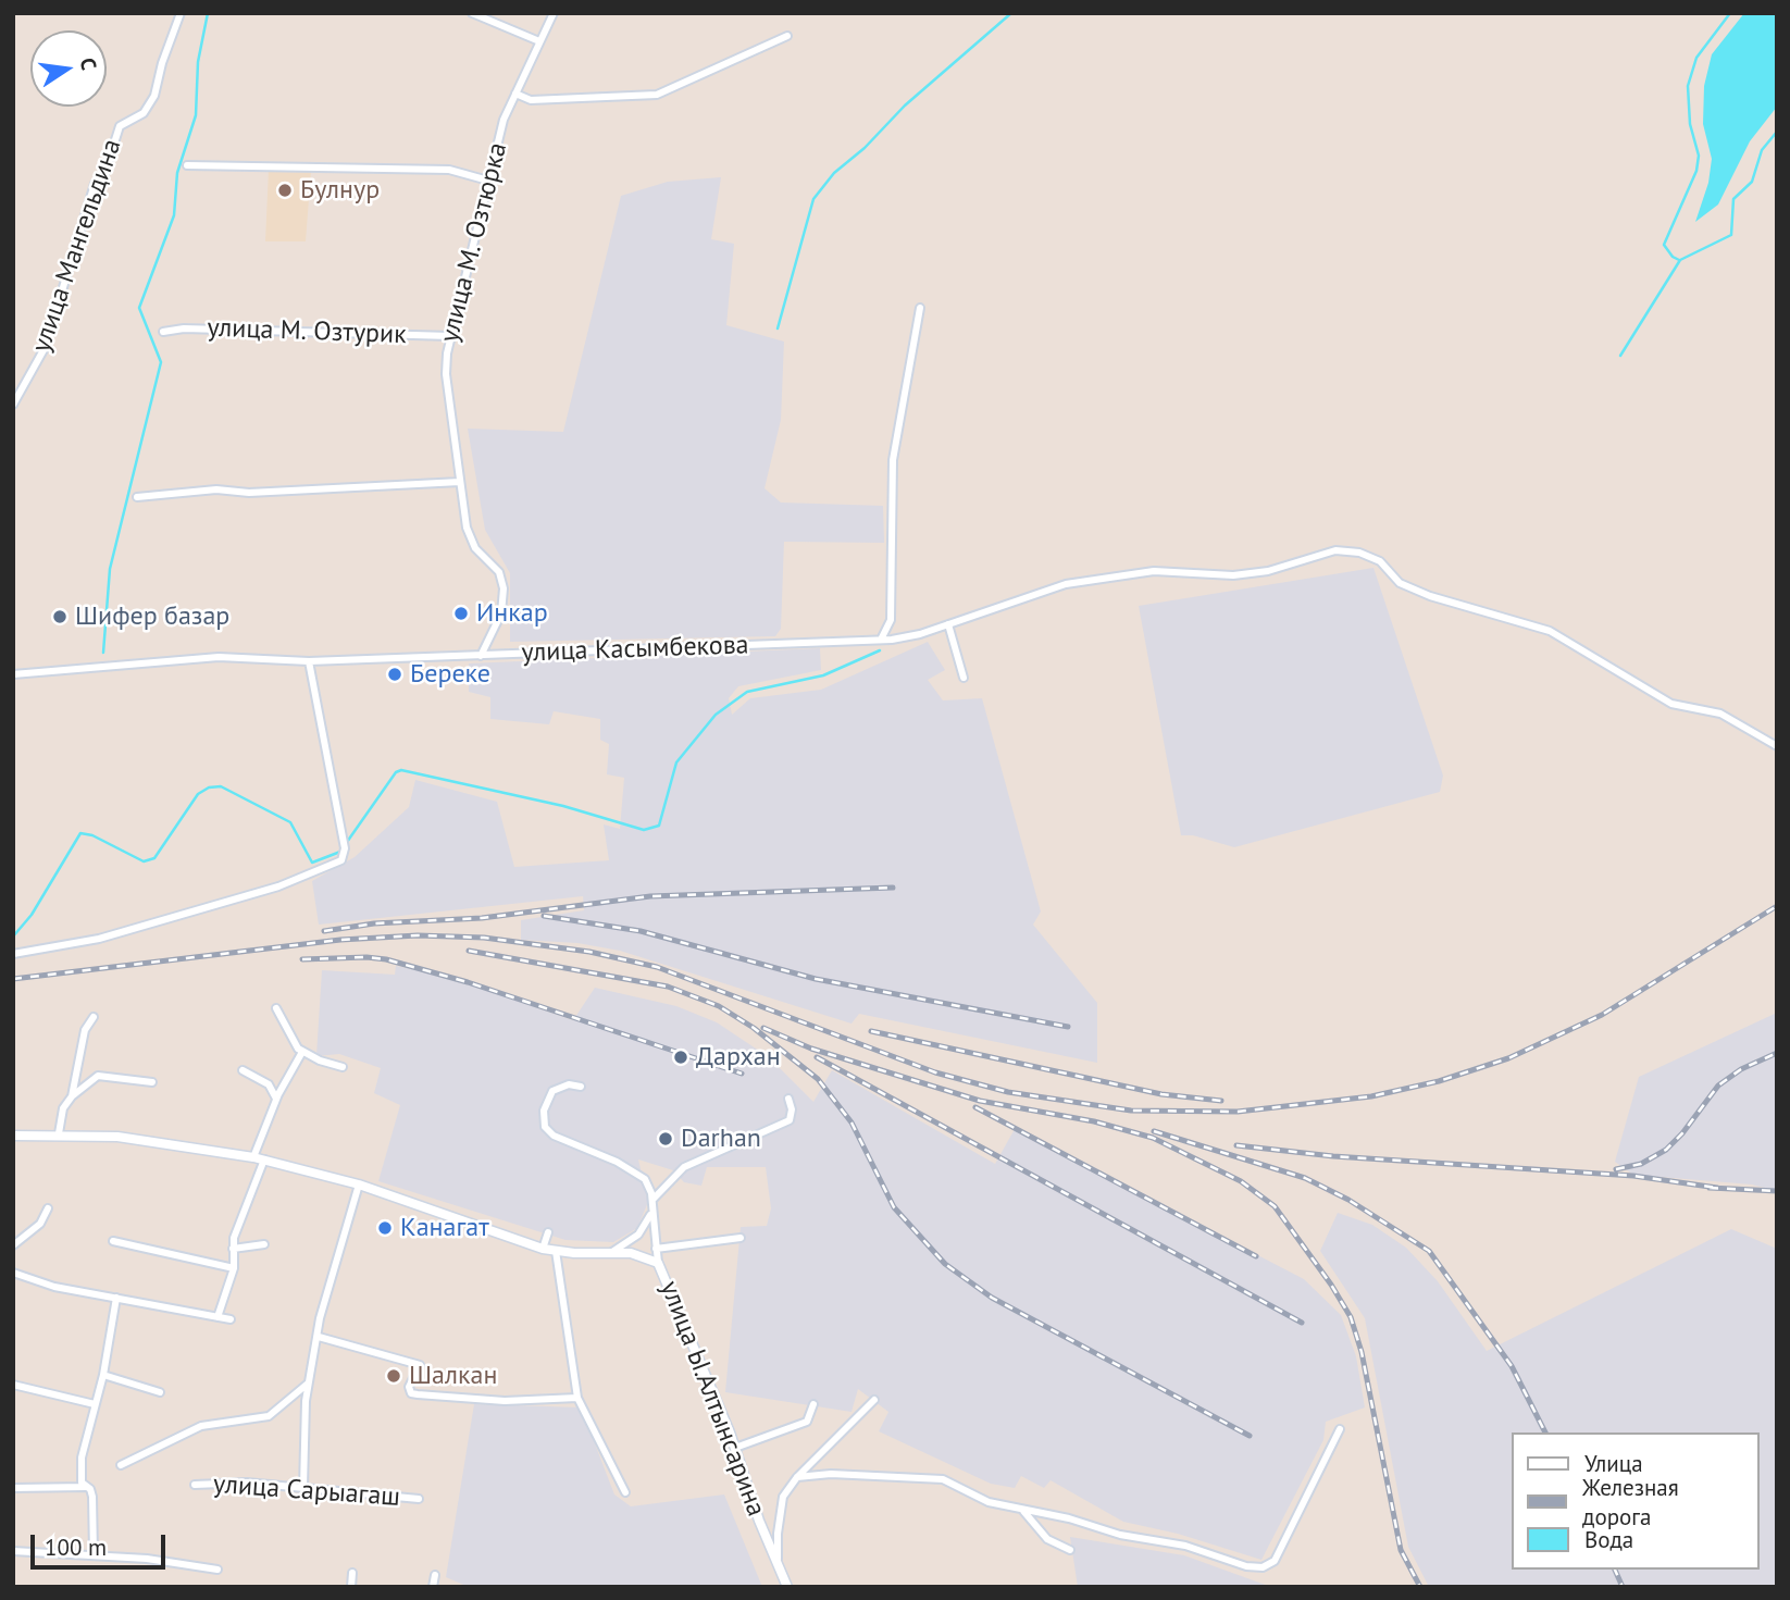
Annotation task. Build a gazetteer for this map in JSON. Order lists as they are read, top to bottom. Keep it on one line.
{"streets":{"street":["улица М. Озтюрка","улица Мангельдина","улица М. Озтурик","улица Касымбекова","улица Ы.Алтынсарина","улица Сарыагаш"]},"crossings":[["улица М. Озтюрка","улица М. Озтурик"],["улица М. Озтюрка","улица Касымбекова"]],"places":["Булнур","Инкар","Шифер базар","Береке","Дархан","Darhan","Канагат","Шалкан"],"legend":["Улица","Железная дорога","Вода"],"scale_bar":"100 m","north":"right"}
